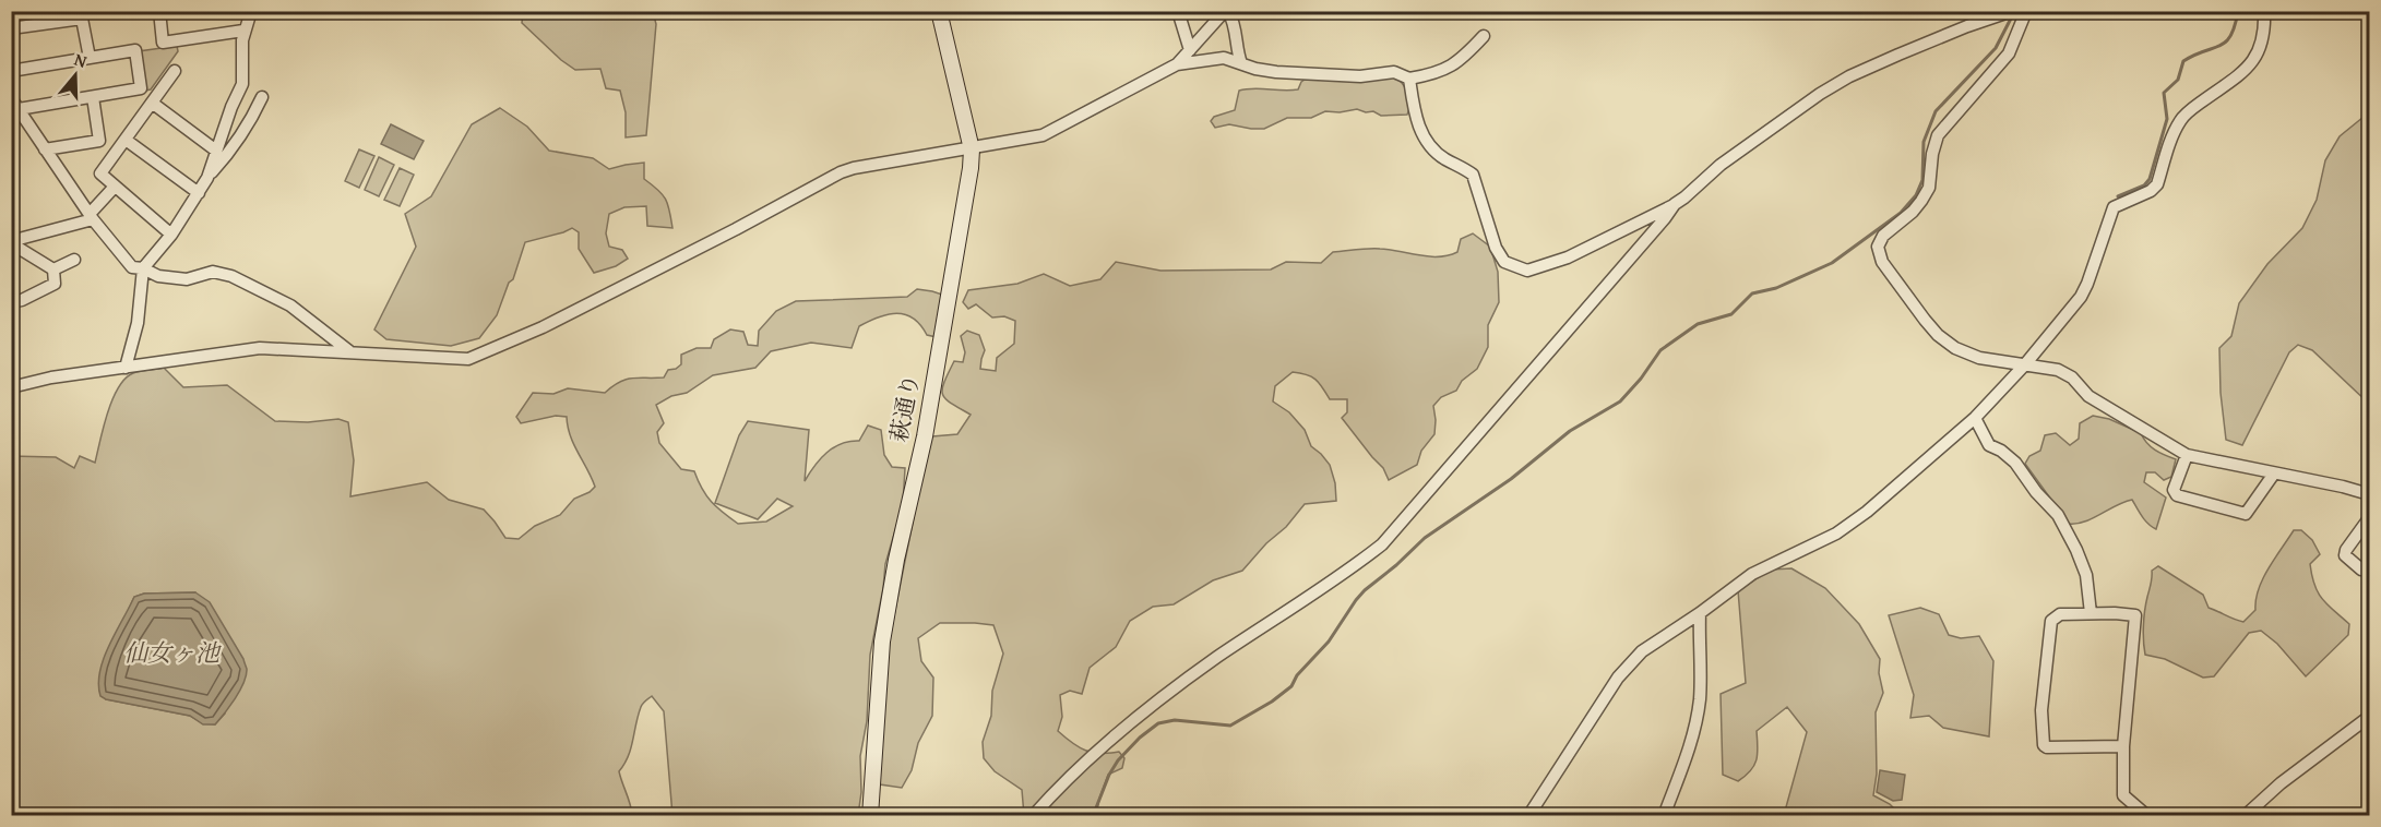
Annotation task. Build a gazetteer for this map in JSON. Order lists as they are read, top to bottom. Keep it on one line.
{"streets":{"street":["萩通り"]},"water":["仙女ヶ池"],"north":"top"}
